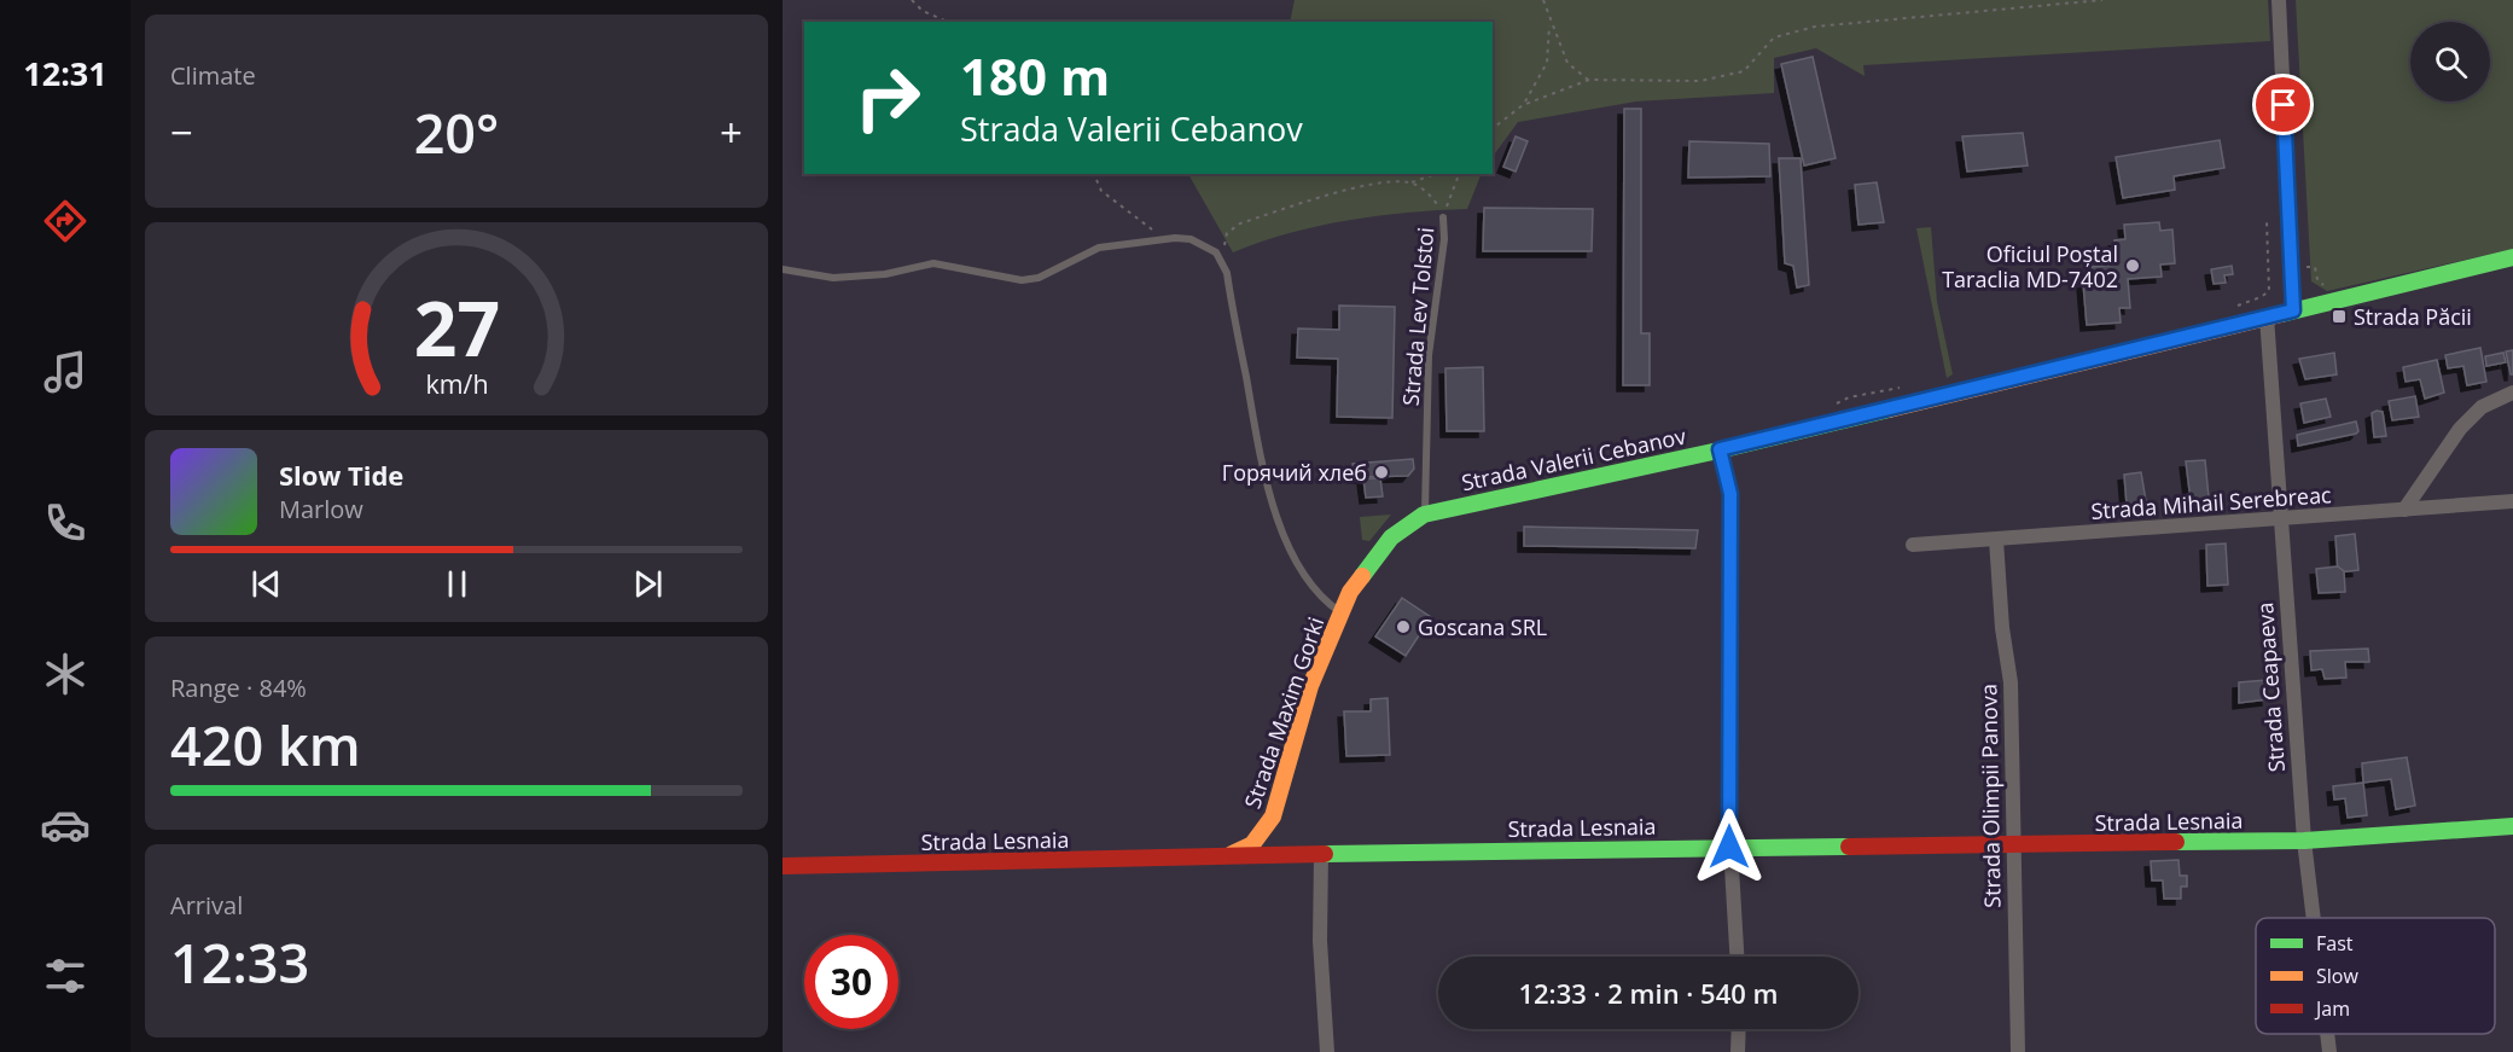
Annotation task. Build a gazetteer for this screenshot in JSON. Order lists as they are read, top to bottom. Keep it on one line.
{"streets":{"street":["Strada Valerii Cebanov","Strada Mihail Serebreac","Strada Ceapaeva","Strada Maxim Gorki","Strada Olimpii Panova","Strada Lesnaia"],"lane":["Strada Lev Tolstoi"]},"crossings":[["Strada Lev Tolstoi","Strada Valerii Cebanov"],["Strada Valerii Cebanov","Strada Ceapaeva"],["Strada Valerii Cebanov","Strada Maxim Gorki"],["Strada Mihail Serebreac","Strada Ceapaeva"],["Strada Mihail Serebreac","Strada Olimpii Panova"],["Strada Ceapaeva","Strada Lesnaia"],["Strada Maxim Gorki","Strada Lesnaia"],["Strada Olimpii Panova","Strada Lesnaia"]],"places":{"other":["Oficiul Poștal Taraclia MD-7402","Горячий хлеб","Goscana SRL"],"transit":["Strada Păcii"]},"legend":["Fast","Slow","Jam"],"page":{"tabs":"12:31","tile":["Climate",["Range · 84%","420 km"],["Arrival","12:33"]],"turn":["180 m","Strada Valerii Cebanov"],"heat":["−","20°","+"],"song":["Slow Tide","Marlow"],"limit":"30","trip":"12:33 · 2 min · 540 m","gauge":["27","km/h"]}}
